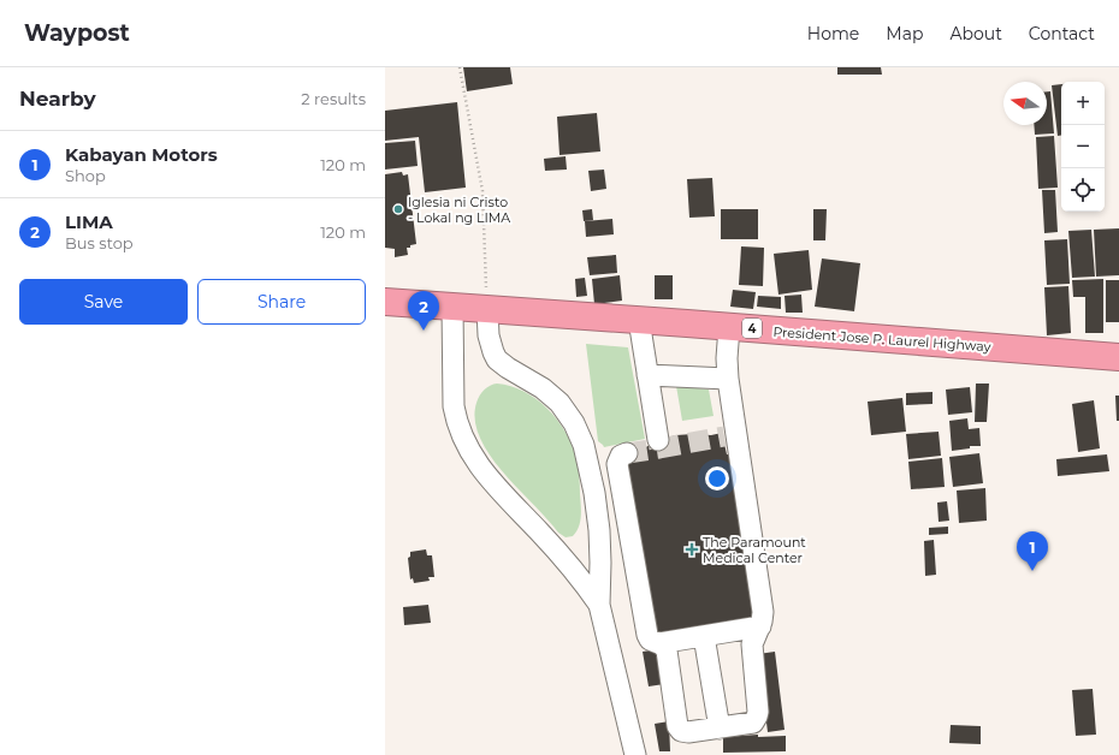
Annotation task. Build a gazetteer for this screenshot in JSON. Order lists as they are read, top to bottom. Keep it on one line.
{"streets":{"highway":["4","President Jose P. Laurel Highway"]},"places":{"other":["Iglesia ni Cristo - Lokal ng LIMA"],"health":["The Paramount Medical Center"]},"north":"left","page":{"header":"Waypost","nav":["Home","Map","About","Contact"],"heading":["Nearby","2 results"],"map_buttons":["+","−"],"list":[{"mark":"1","name":"Kabayan Motors","note":"Shop","value":"120 m"},{"mark":"2","name":"LIMA","note":"Bus stop","value":"120 m"}],"buttons":["Save","Share"],"pins":["2","1"]}}
